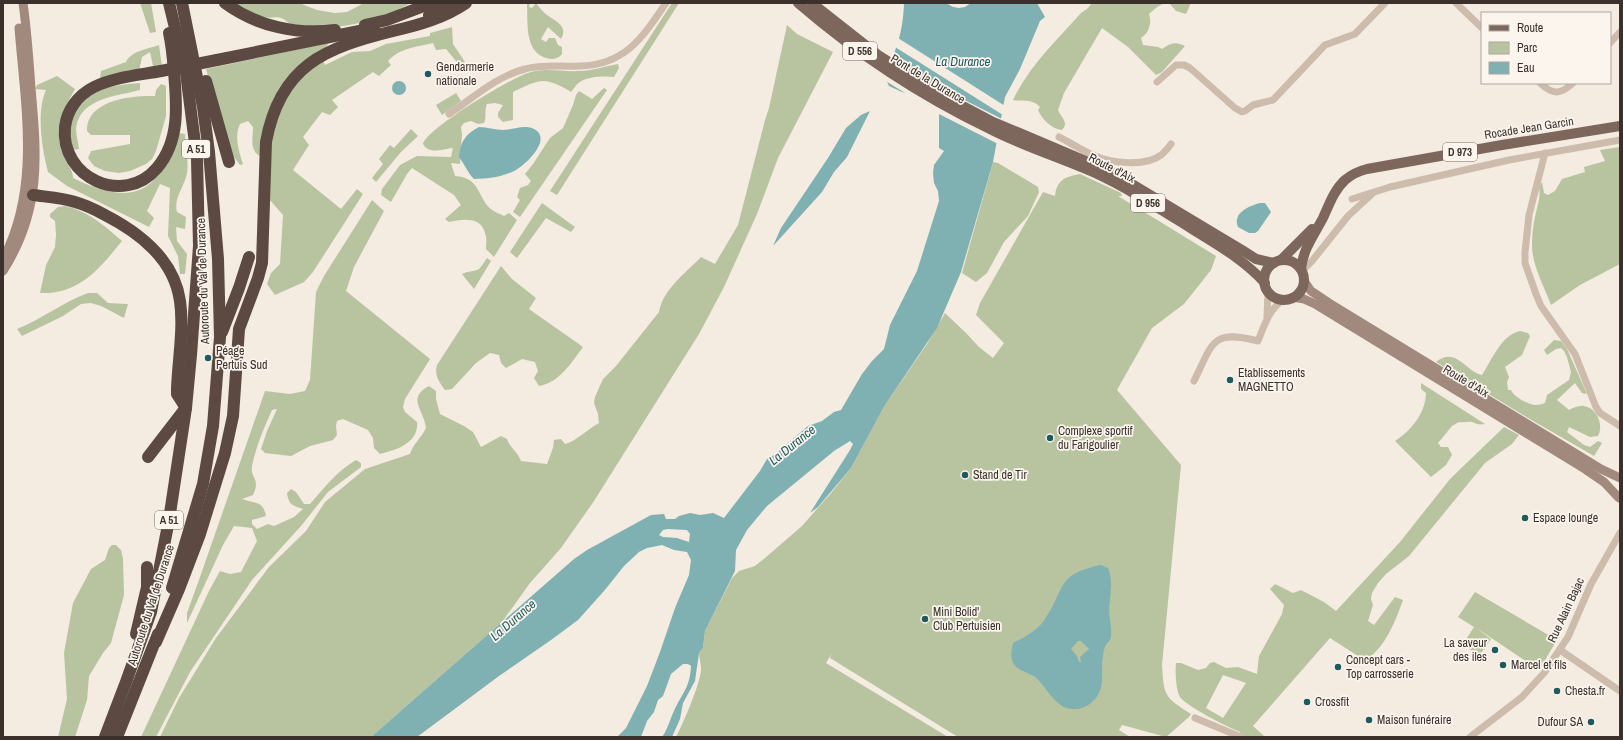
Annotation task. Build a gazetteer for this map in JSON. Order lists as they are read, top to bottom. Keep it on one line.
{"streets":{"highway":["A 51","Autoroute du Val de Durance"],"main road":["D 556","Pont de la Durance","Rocade Jean Garcin","D 973","Route d'Aix","D 956"],"street":["Rue Alain Bajac"]},"crossings":[["D 556","Pont de la Durance"],["Pont de la Durance","Route d'Aix"],["Rocade Jean Garcin","Route d'Aix"]],"water":["La Durance"],"places":["Gendarmerie nationale","Péage Pertuis Sud","Etablissements MAGNETTO","Complexe sportif du Farigoulier","Stand de Tir","Espace lounge","Mini Bolid' Club Pertuisien","La saveur des iles","Marcel et fils","Concept cars - Top carrosserie","Chesta.fr","Crossfit","Maison funéraire","Dufour SA"],"legend":["Route","Parc","Eau"]}
